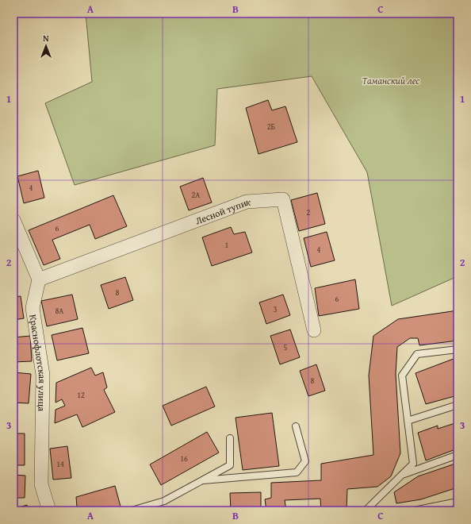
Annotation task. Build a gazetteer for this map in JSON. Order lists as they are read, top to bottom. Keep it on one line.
{"streets":{"street":["Лесной тупик","Краснофлотская улица"]},"crossings":[["Лесной тупик","Краснофлотская улица"]],"parks":["Таманский лес"],"house_numbers":["2Б","4","2А","2","6","1","4","8","6","3","8А","5","8","12","16","14"],"north":"top","grid":{"columns":["A","B","C"],"rows":["1","2","3"]}}
